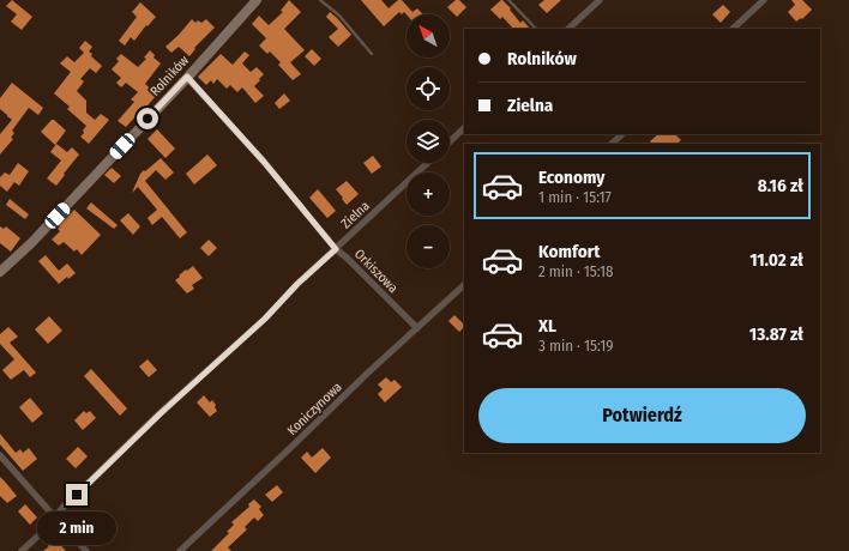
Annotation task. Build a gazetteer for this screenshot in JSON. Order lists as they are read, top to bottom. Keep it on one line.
{"streets":{"street":["Rolników","Zielna","Orkiszowa","Koniczynowa"]},"crossings":[["Rolników","Orkiszowa"],["Zielna","Orkiszowa"],["Orkiszowa","Koniczynowa"]],"north":"top left","page":{"map_buttons":["+","−"],"banner":["Rolników","Zielna"],"list":[{"name":"Economy","note":"1 min · 15:17","value":"8.16 zł"},{"name":"Komfort","note":"2 min · 15:18","value":"11.02 zł"},{"name":"XL","note":"3 min · 15:19","value":"13.87 zł"}],"buttons":"Potwierdź","bubble":"2 min"}}
